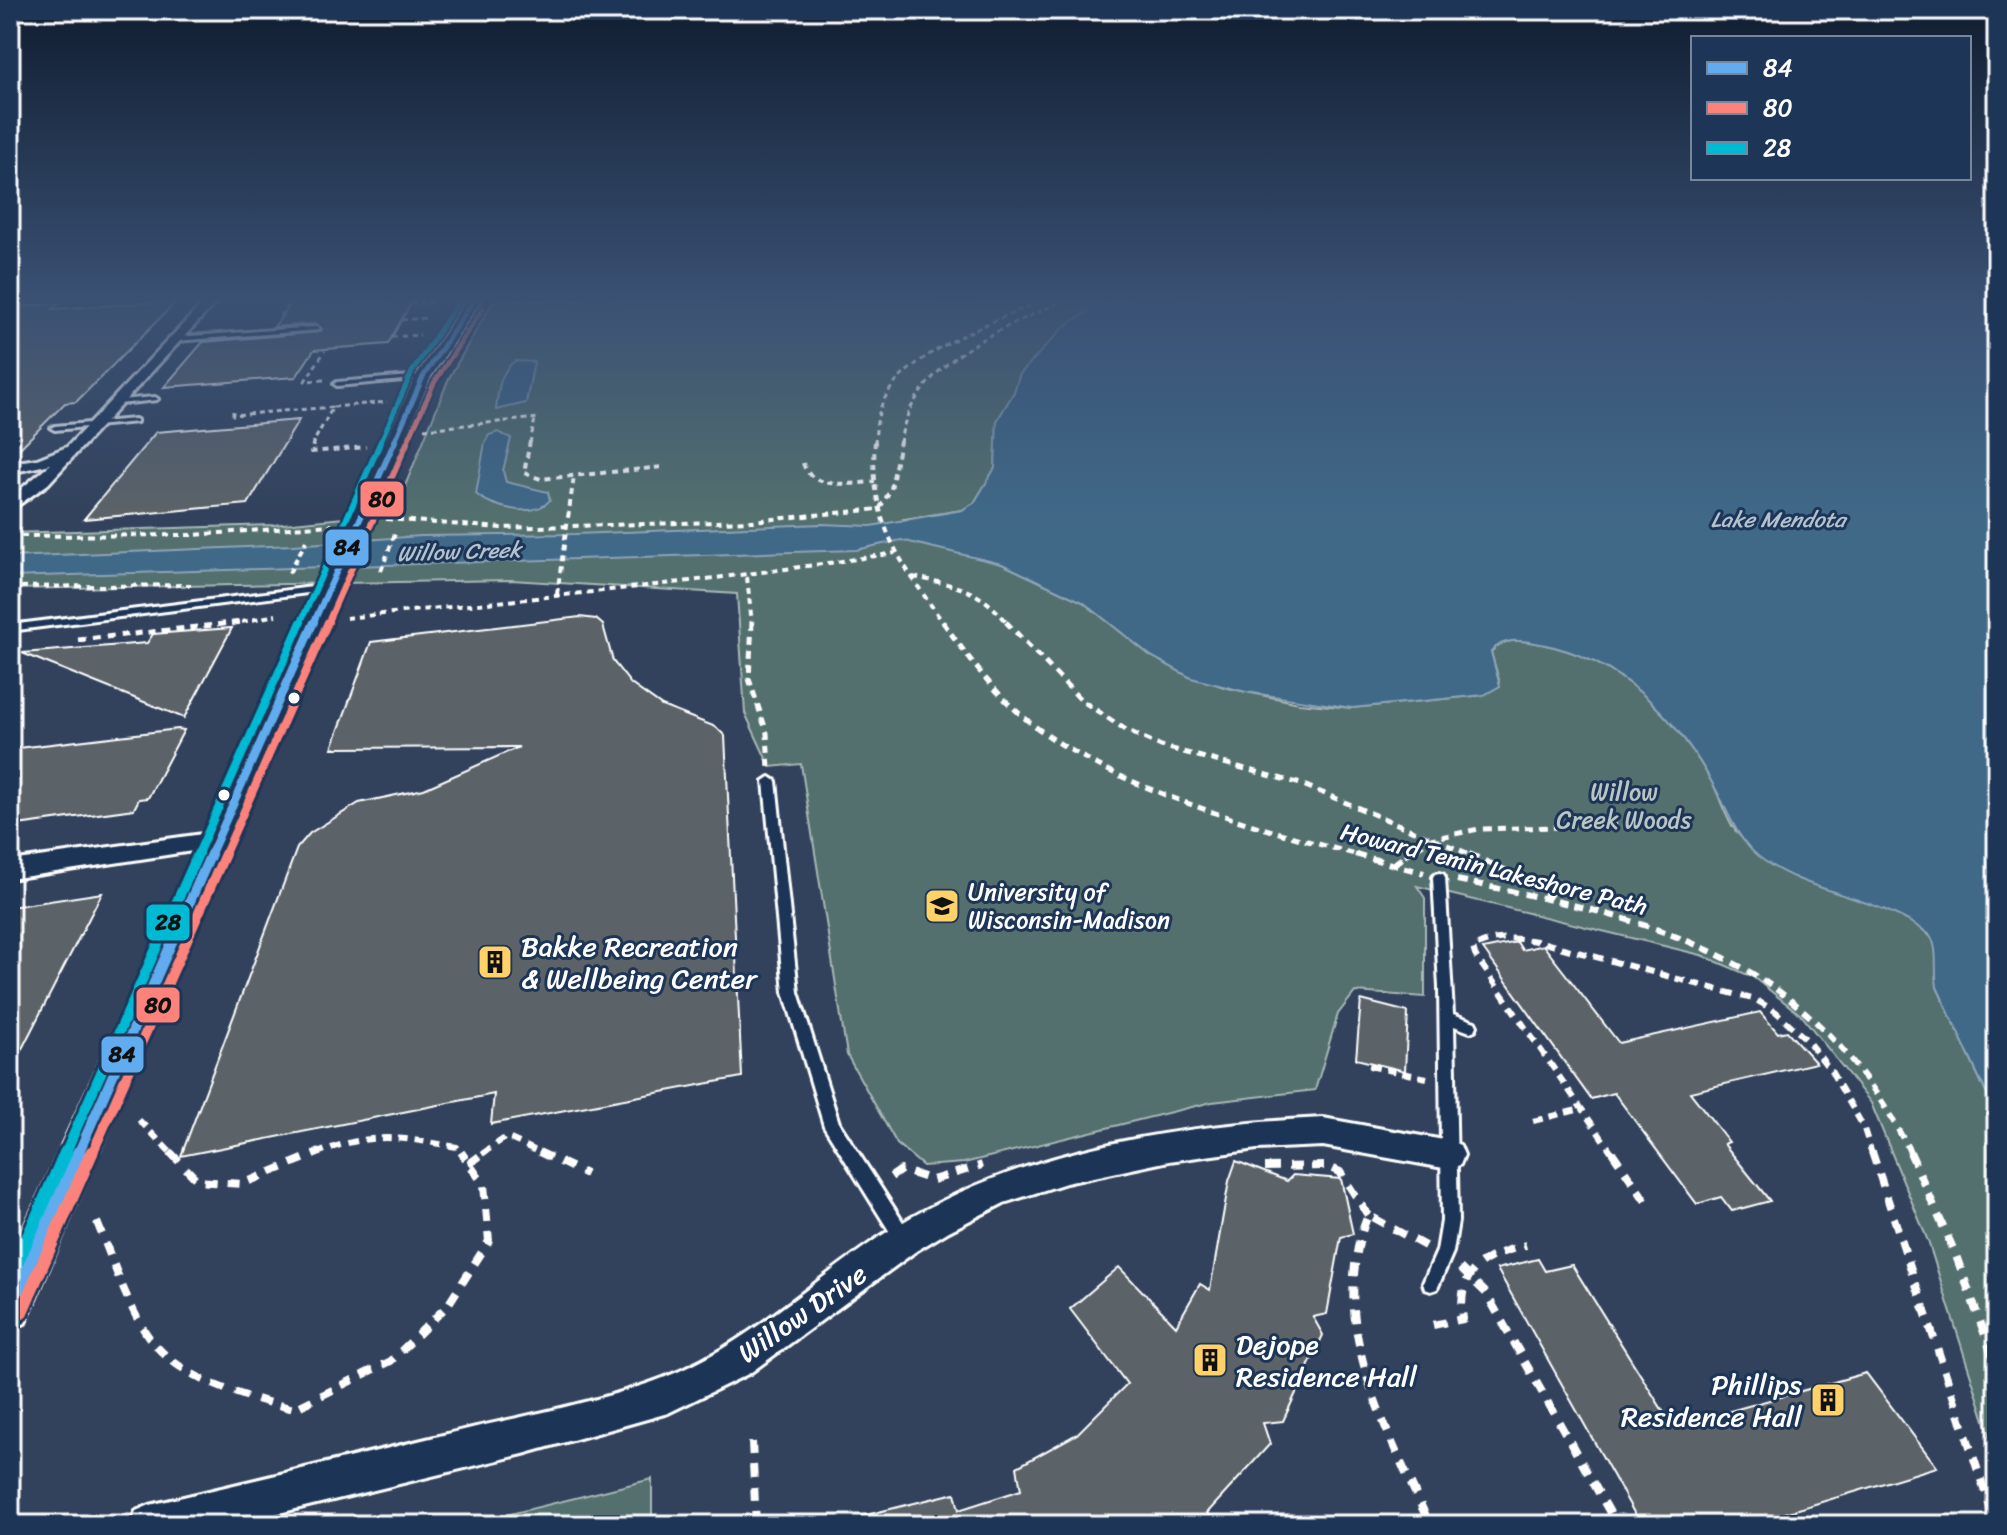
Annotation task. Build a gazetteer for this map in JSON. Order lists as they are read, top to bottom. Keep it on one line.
{"streets":{"street":["Willow Drive"],"path":["Howard Temin Lakeshore Path"]},"water":["Lake Mendota","Willow Creek"],"parks":["Willow Creek Woods"],"places":{"school or university":["University of Wisconsin-Madison"],"building":["Bakke Recreation & Wellbeing Center","Dejope Residence Hall","Phillips Residence Hall"]},"lines":["transit line 84","transit line 80","transit line 28"],"legend":["84","80","28"]}
